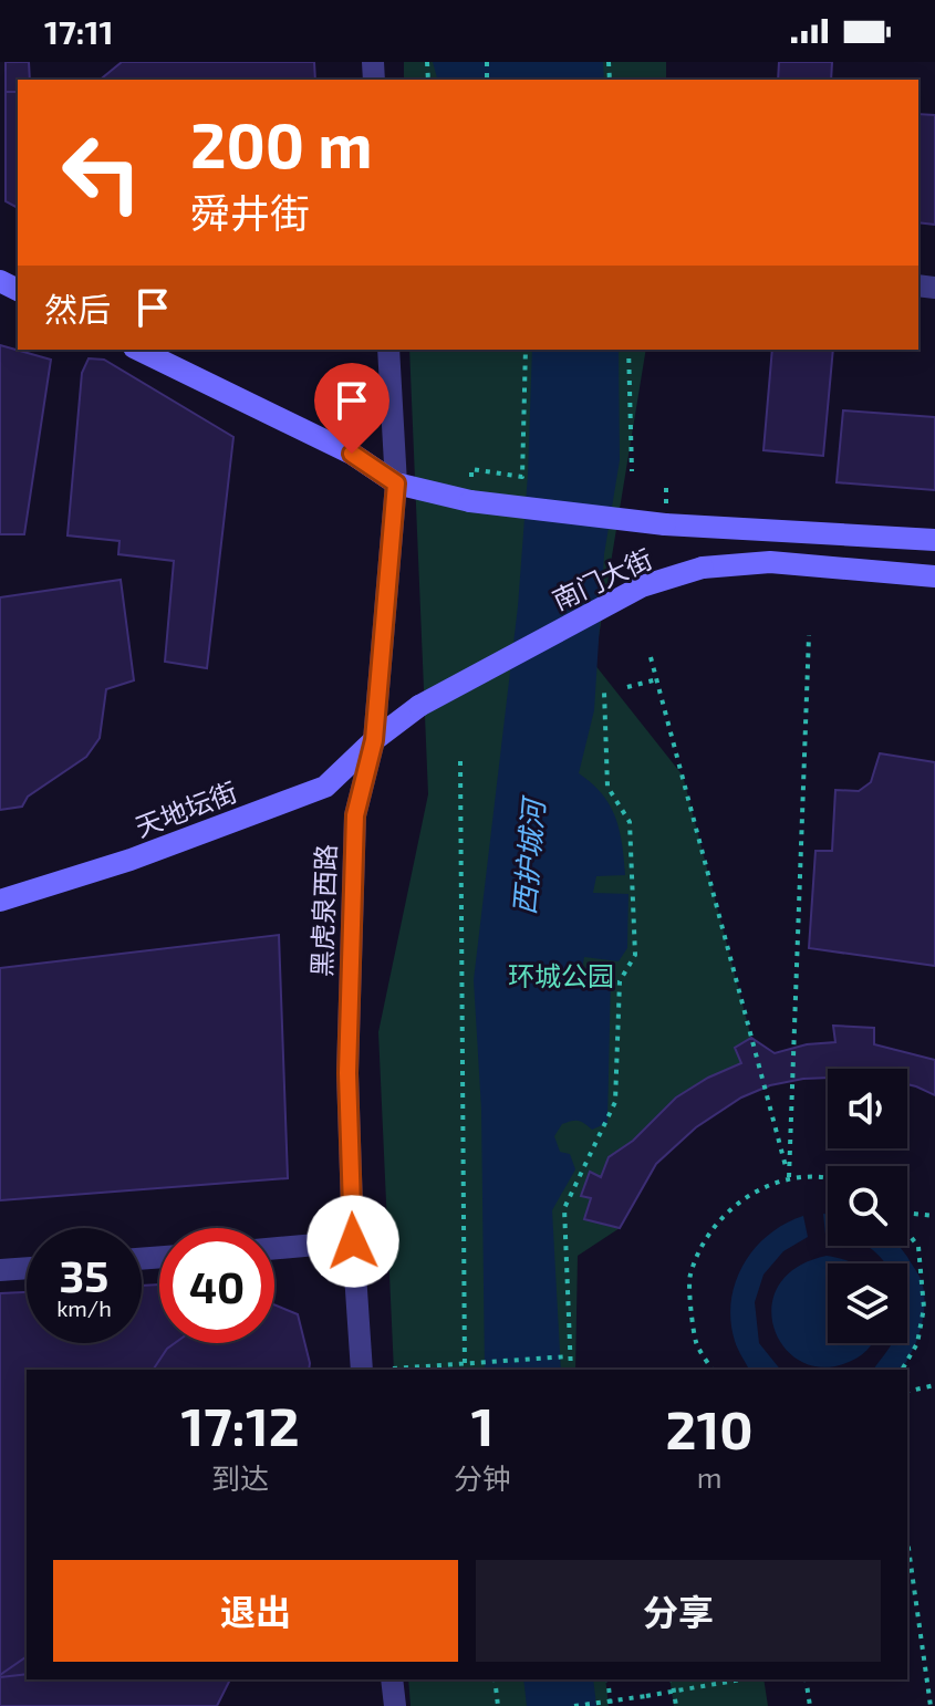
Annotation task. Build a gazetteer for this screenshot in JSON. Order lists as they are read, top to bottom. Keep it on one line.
{"streets":{"main road":["南门大街","天地坛街"],"street":["黑虎泉西路"]},"crossings":[["南门大街","天地坛街"],["南门大街","黑虎泉西路"],["天地坛街","黑虎泉西路"]],"water":["西护城河"],"parks":["环城公园"],"page":{"status":"17:11","turn":["200 m","舜井街"],"then":"然后","speed":"35 km/h","limit":"40","eta":["17:12","到达","1","分钟","210","m"],"buttons":["退出","分享"]}}
